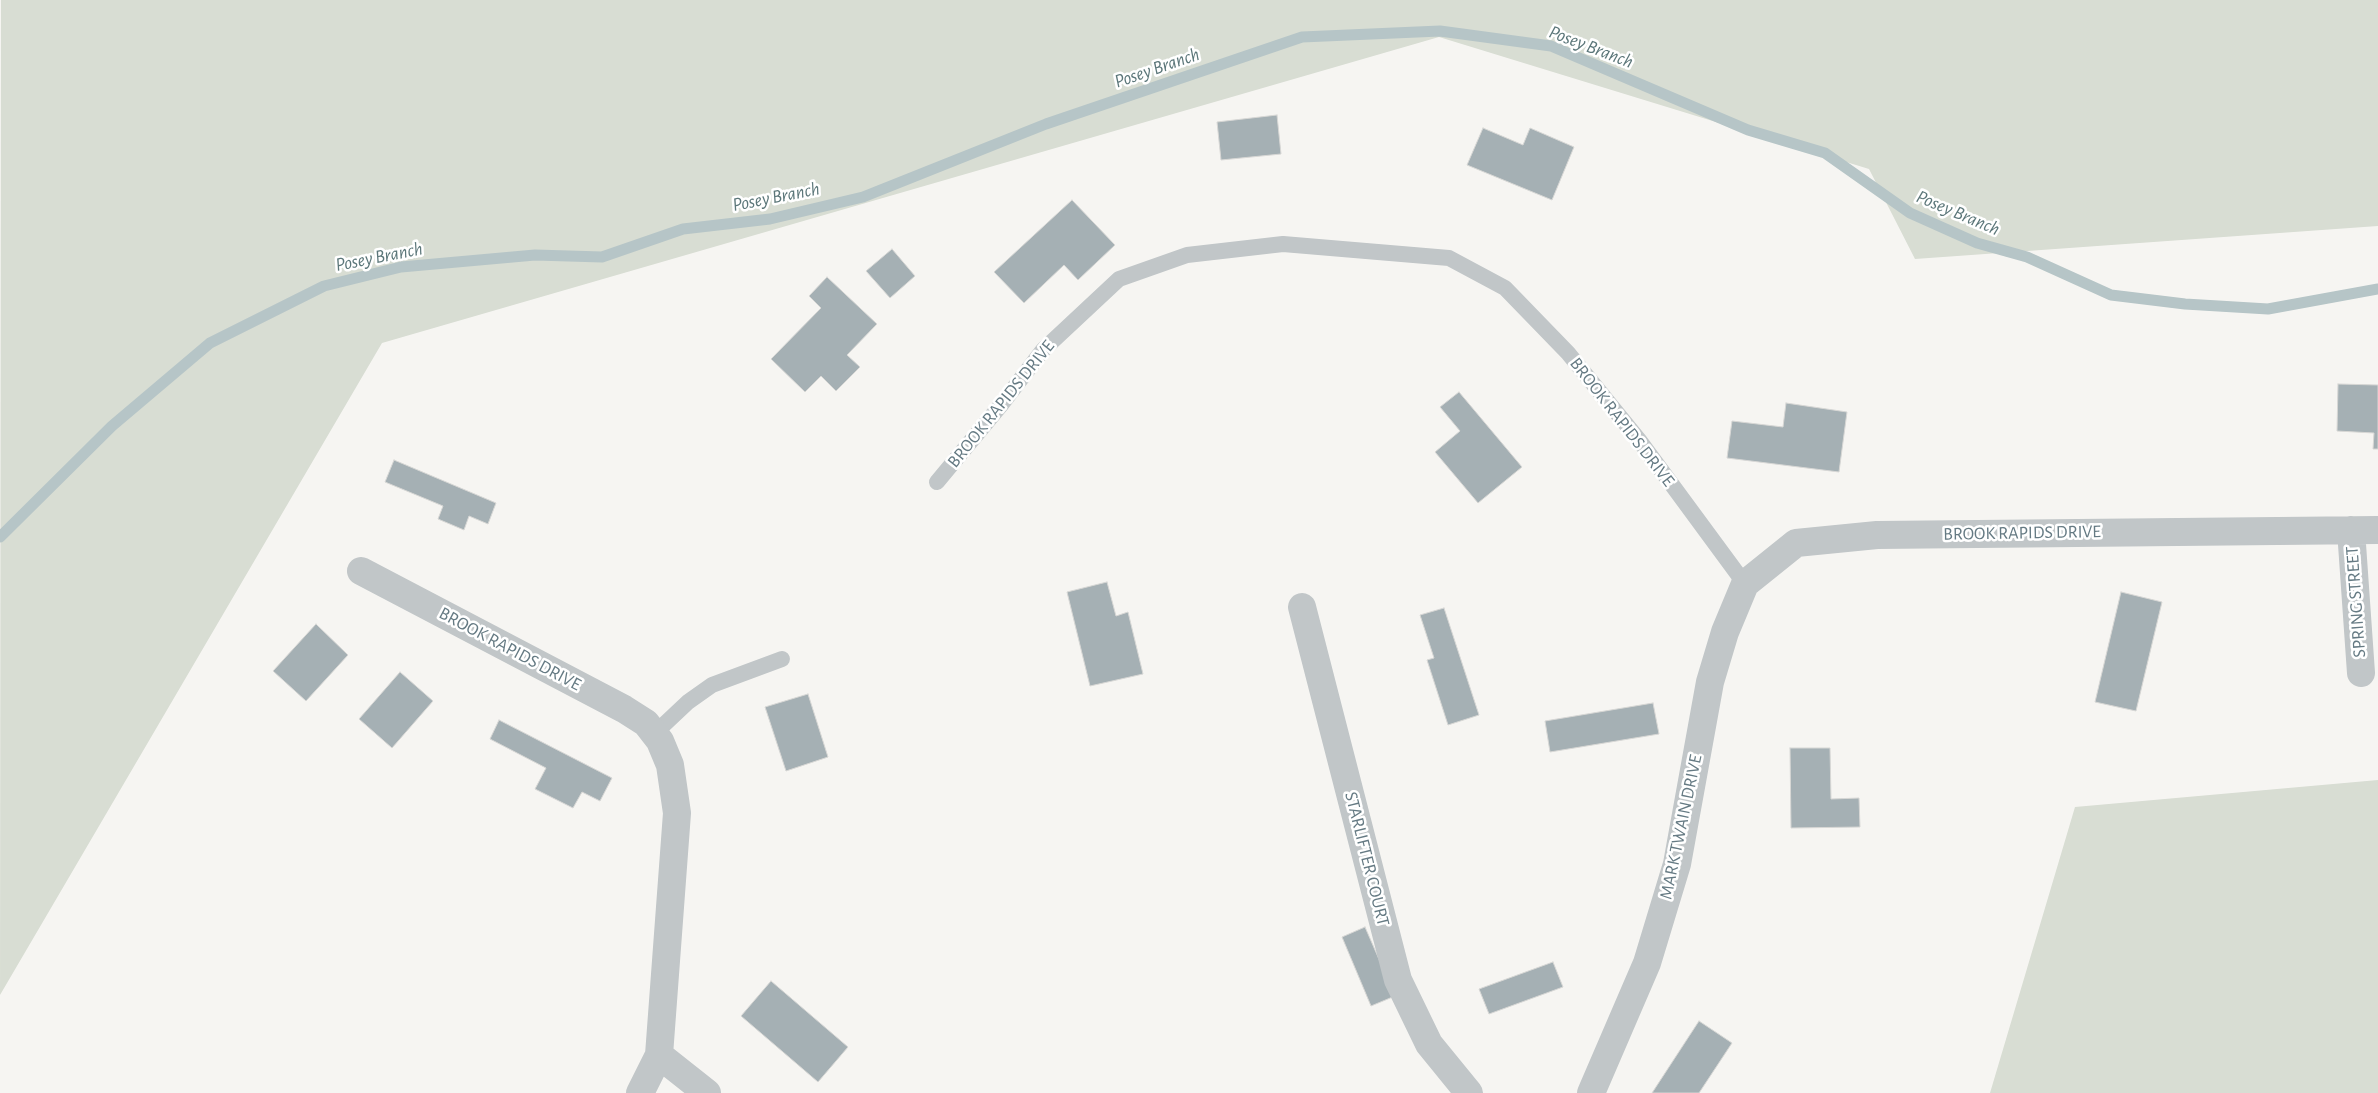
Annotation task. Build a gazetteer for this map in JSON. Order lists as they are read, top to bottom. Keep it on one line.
{"streets":{"street":["BROOK RAPIDS DRIVE","SPRING STREET","MARK TWAIN DRIVE","STARLIFTER COURT"]},"crossings":[["BROOK RAPIDS DRIVE","SPRING STREET"],["BROOK RAPIDS DRIVE","MARK TWAIN DRIVE"]],"water":["Posey Branch"]}
